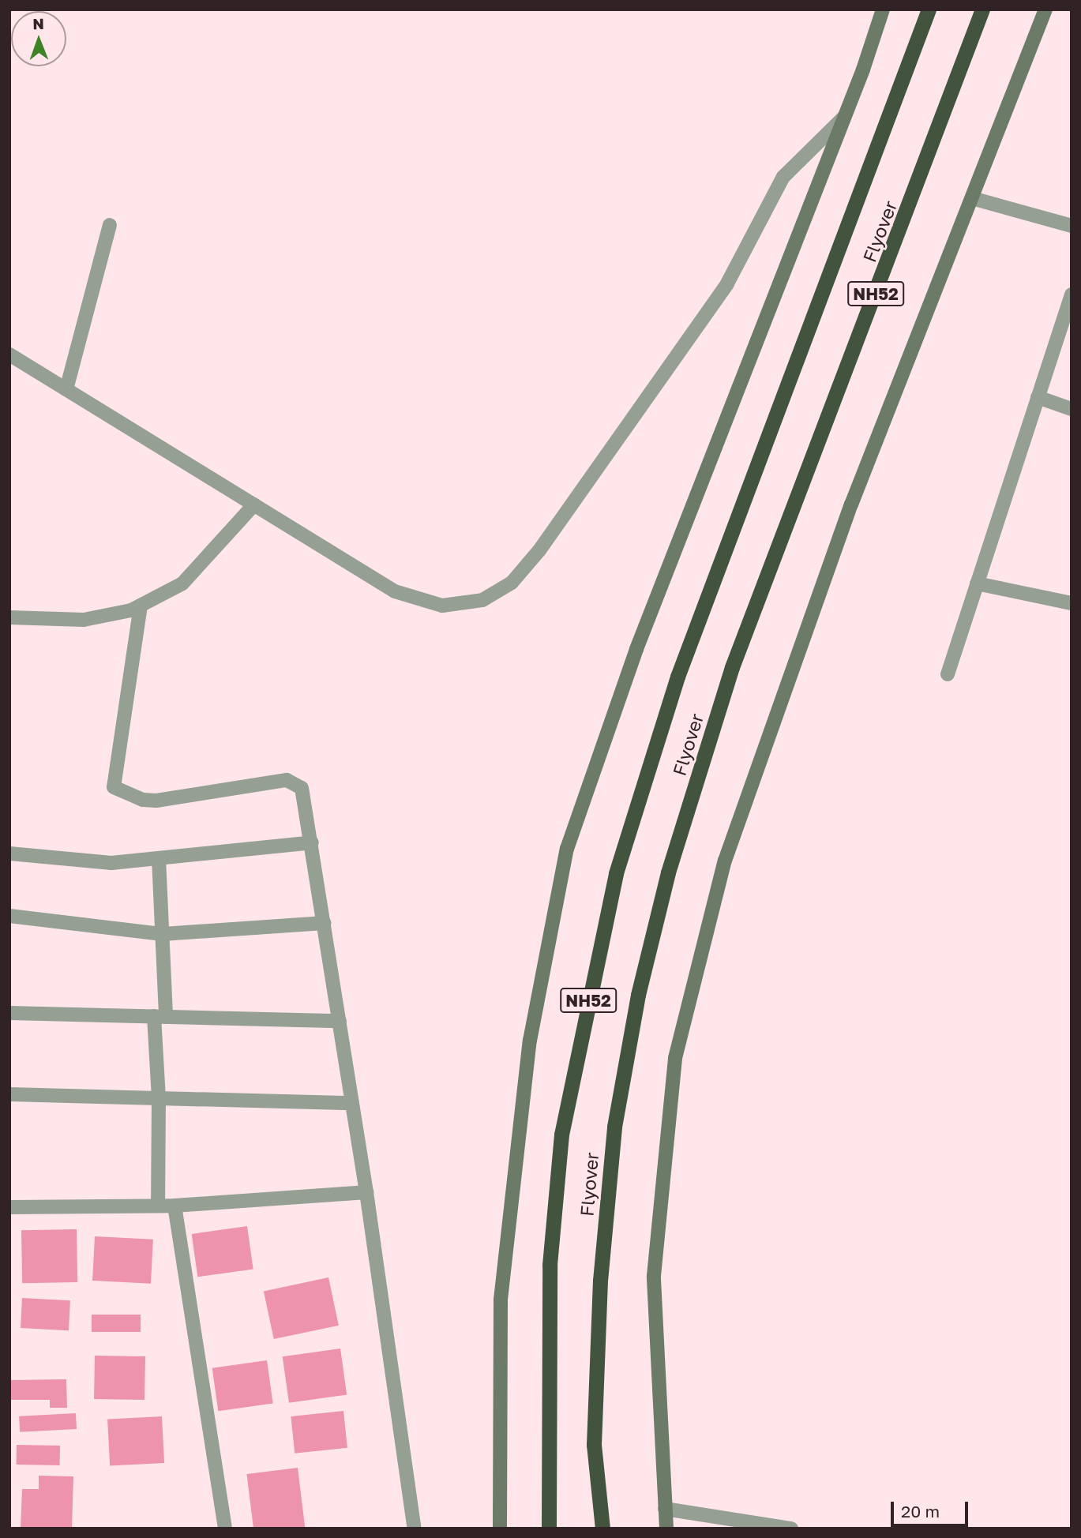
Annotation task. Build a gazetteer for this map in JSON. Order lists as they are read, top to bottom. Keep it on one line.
{"streets":{"highway":["Flyover","NH52"]},"scale_bar":"20 m","north":"top"}
